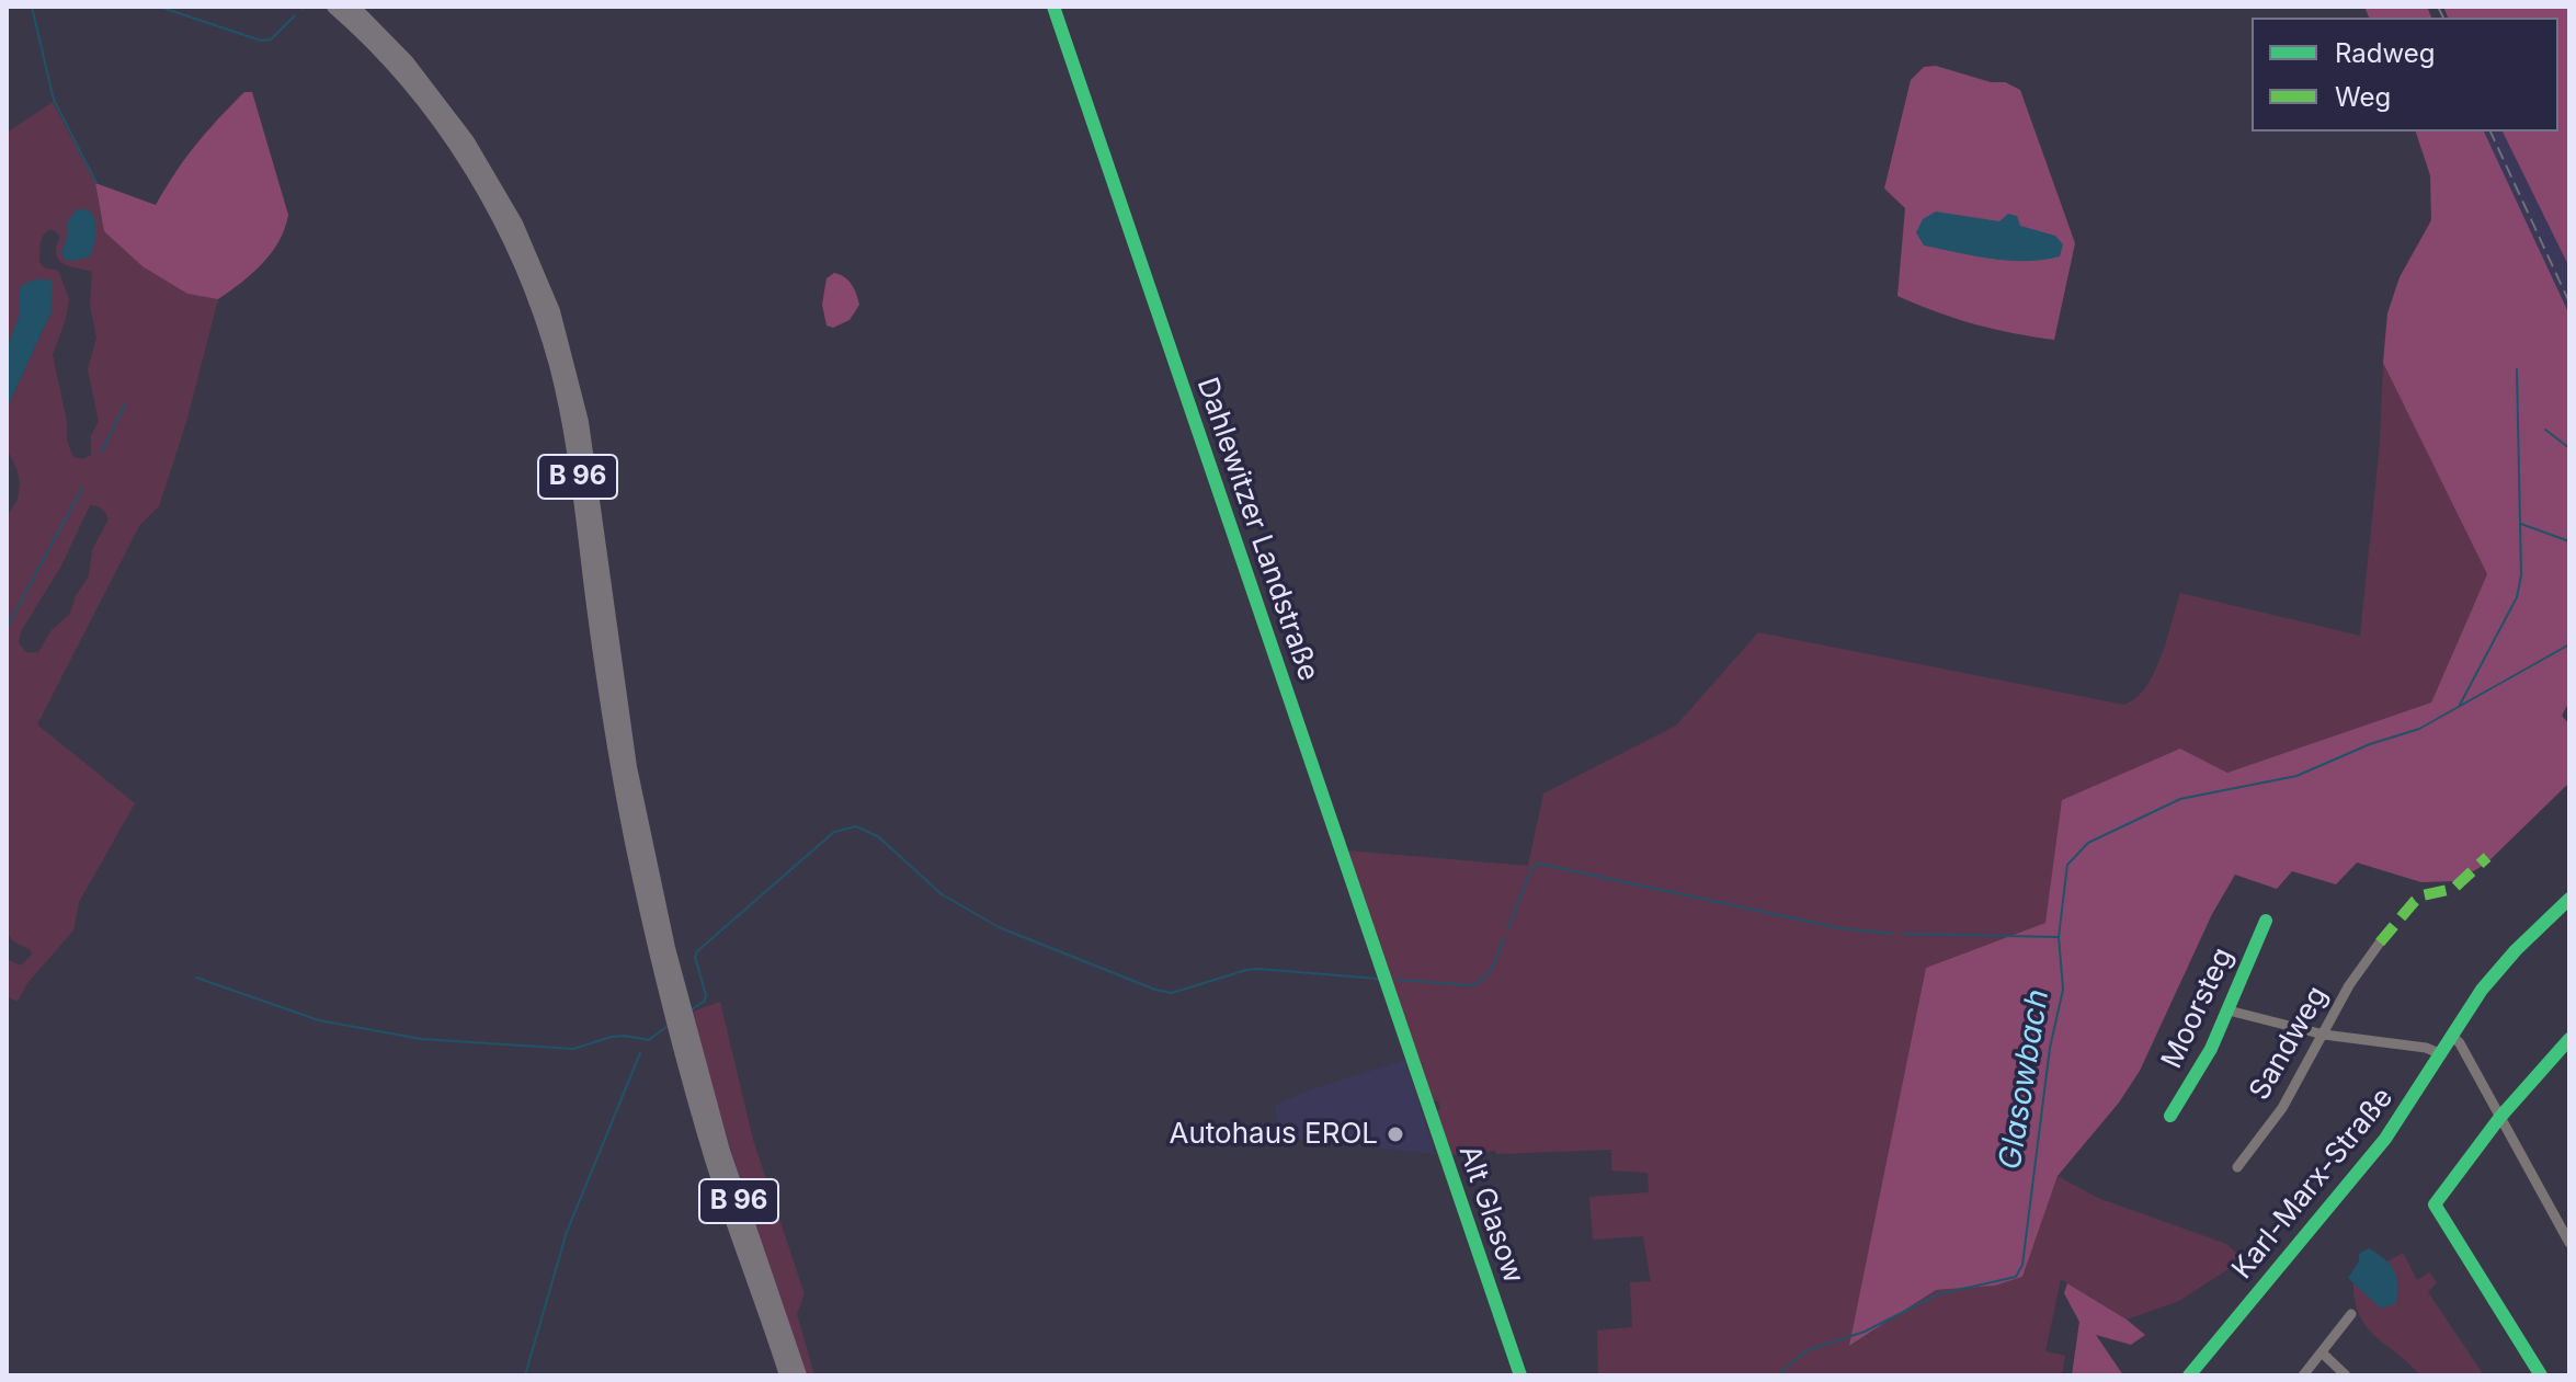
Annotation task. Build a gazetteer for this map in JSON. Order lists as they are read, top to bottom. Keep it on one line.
{"streets":{"highway":["B 96"],"street":["Dahlewitzer Landstraße","Moorsteg","Sandweg","Karl-Marx-Straße","Alt Glasow"]},"crossings":[["Dahlewitzer Landstraße","Alt Glasow"]],"water":["Glasowbach"],"places":["Autohaus EROL"],"legend":["Radweg","Weg"]}
